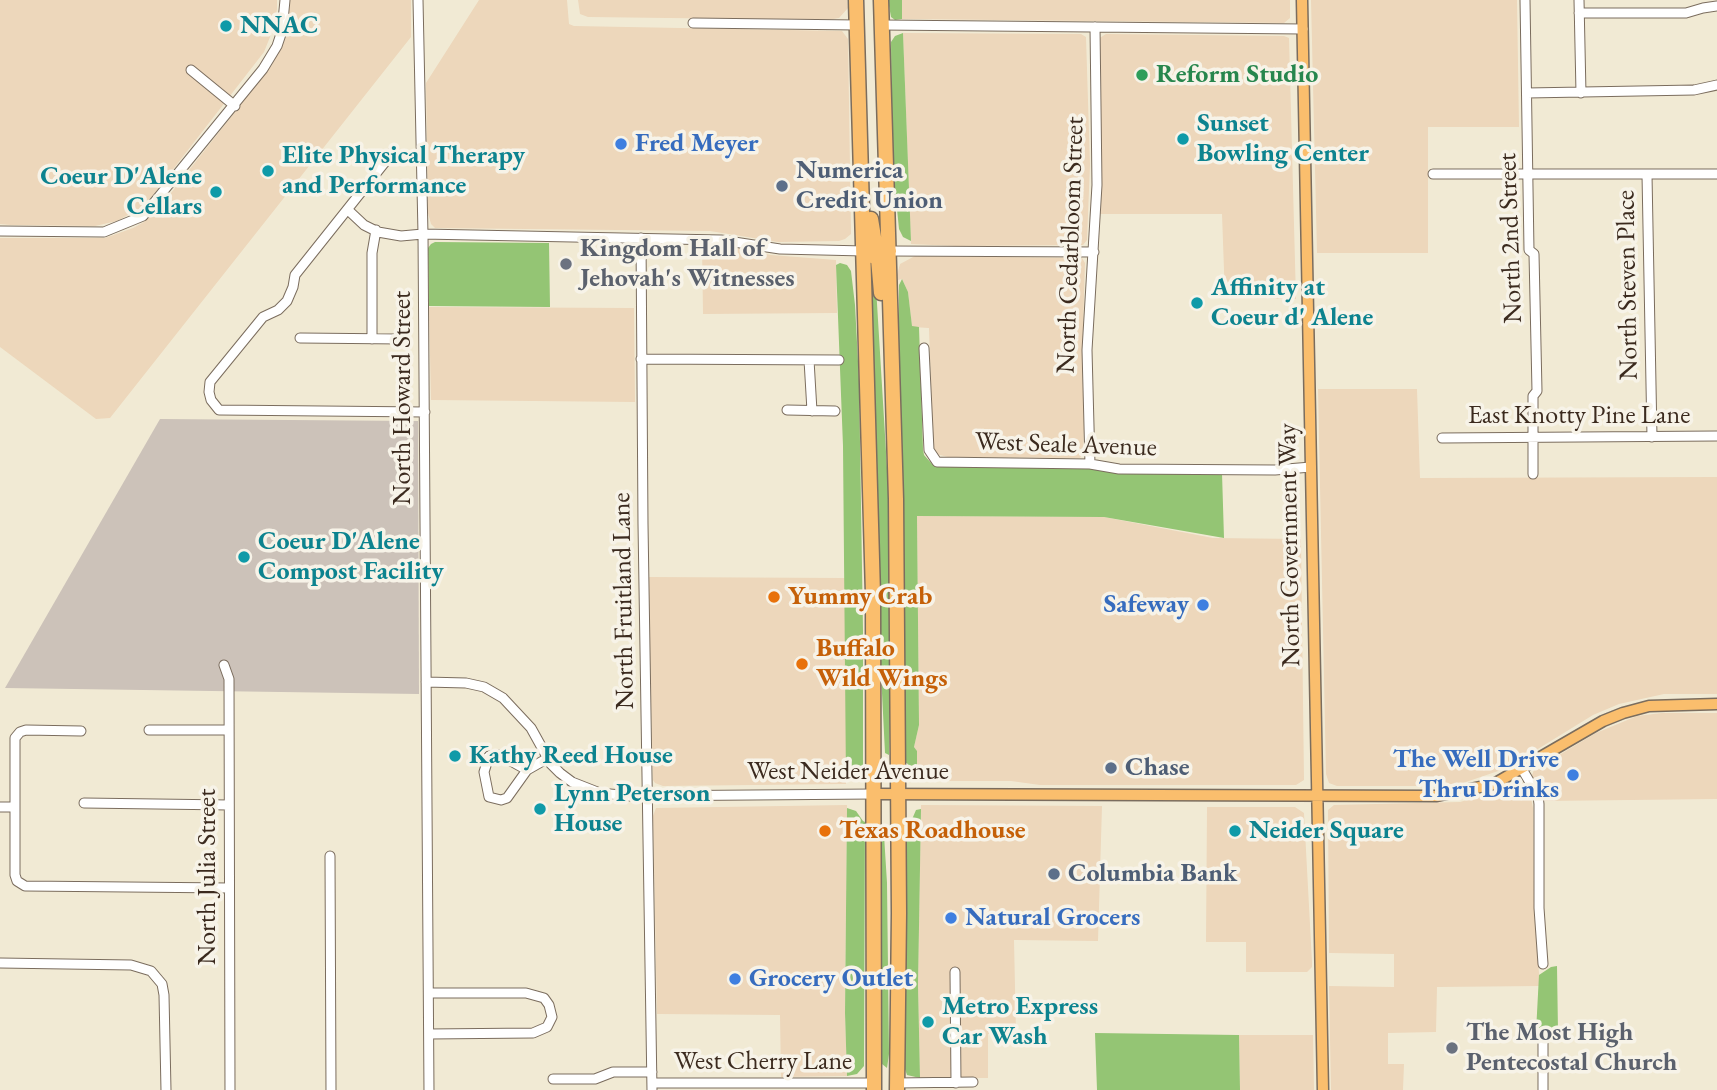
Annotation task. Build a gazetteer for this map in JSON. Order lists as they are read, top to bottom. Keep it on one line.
{"streets":{"main road":["North Government Way","West Neider Avenue"],"street":["North 2nd Street","North Cedarbloom Street","North Steven Place","North Howard Street","East Knotty Pine Lane","West Seale Avenue","North Fruitland Lane","North Julia Street","West Cherry Lane"]},"crossings":[["North 2nd Street","East Knotty Pine Lane"],["North Cedarbloom Street","West Seale Avenue"],["North Steven Place","East Knotty Pine Lane"],["North Howard Street","West Neider Avenue"],["West Seale Avenue","North Government Way"],["North Government Way","West Neider Avenue"],["North Fruitland Lane","West Neider Avenue"],["North Fruitland Lane","West Cherry Lane"]],"places":["NNAC","Reform Studio","Sunset Bowling Center","Fred Meyer","Elite Physical Therapy and Performance","Numerica Credit Union","Coeur D'Alene Cellars","Kingdom Hall of Jehovah's Witnesses","Affinity at Coeur d' Alene","Coeur D'Alene Compost Facility","Yummy Crab","Safeway","Buffalo Wild Wings","Kathy Reed House","Chase","The Well Drive Thru Drinks","Lynn Peterson House","Texas Roadhouse","Neider Square","Columbia Bank","Natural Grocers","Grocery Outlet","Metro Express Car Wash","The Most High Pentecostal Church"]}
